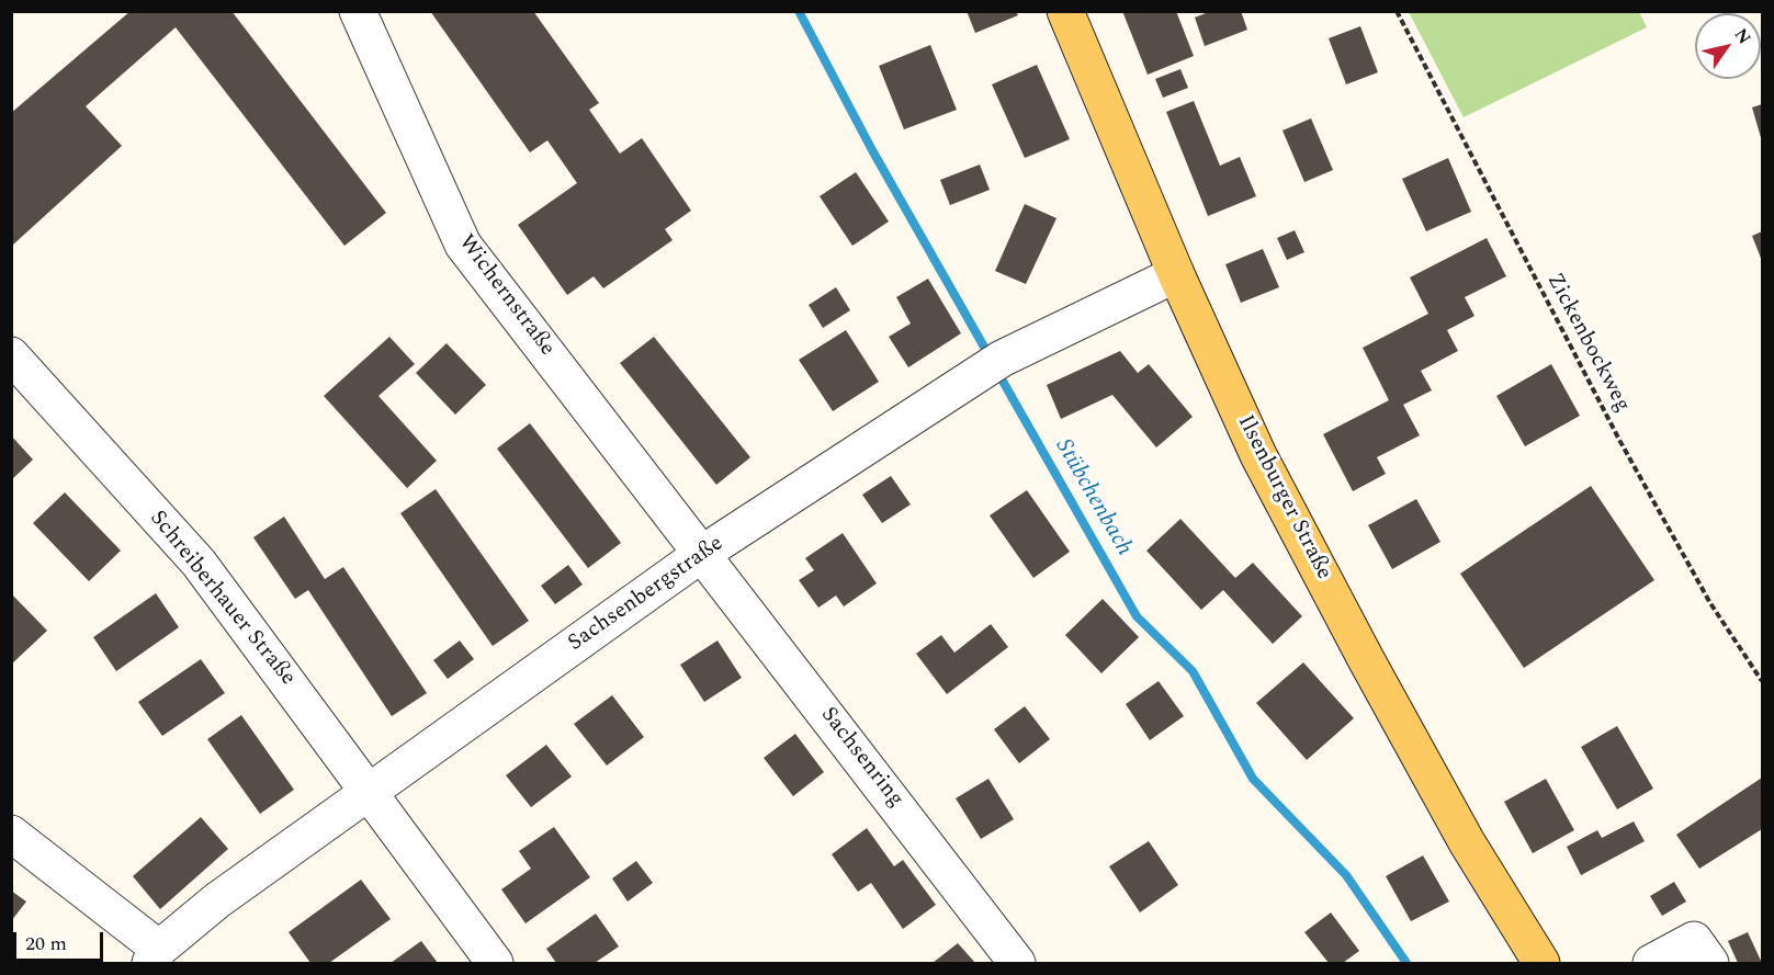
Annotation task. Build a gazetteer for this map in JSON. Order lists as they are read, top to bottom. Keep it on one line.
{"streets":{"main road":["Ilsenburger Straße"],"street":["Wichernstraße","Sachsenbergstraße","Schreiberhauer Straße","Sachsenring"],"path":["Zickenbockweg"]},"crossings":[["Wichernstraße","Sachsenbergstraße"],["Wichernstraße","Sachsenring"],["Ilsenburger Straße","Sachsenbergstraße"],["Sachsenbergstraße","Schreiberhauer Straße"],["Sachsenbergstraße","Sachsenring"]],"water":["Stübchenbach"],"scale_bar":"20 m","north":"top right"}
